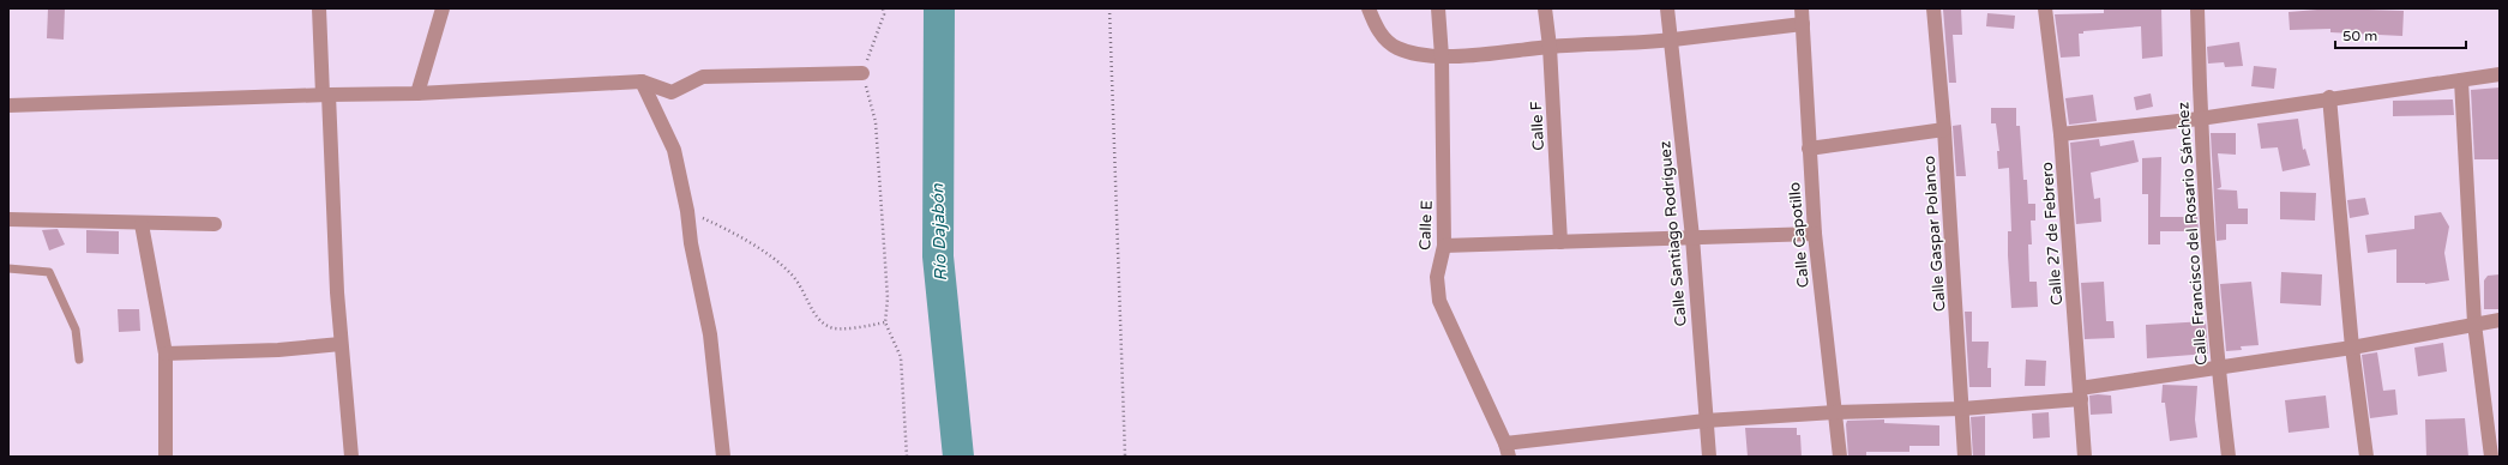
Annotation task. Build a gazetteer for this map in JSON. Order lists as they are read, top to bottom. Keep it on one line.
{"streets":{"street":["Calle F","Calle E","Calle Santiago Rodríguez","Calle Gaspar Polanco","Calle 27 de Febrero","Calle Francisco del Rosario Sánchez","Calle Capotillo"]},"water":["Río Dajabón"],"scale_bar":"50 m"}
